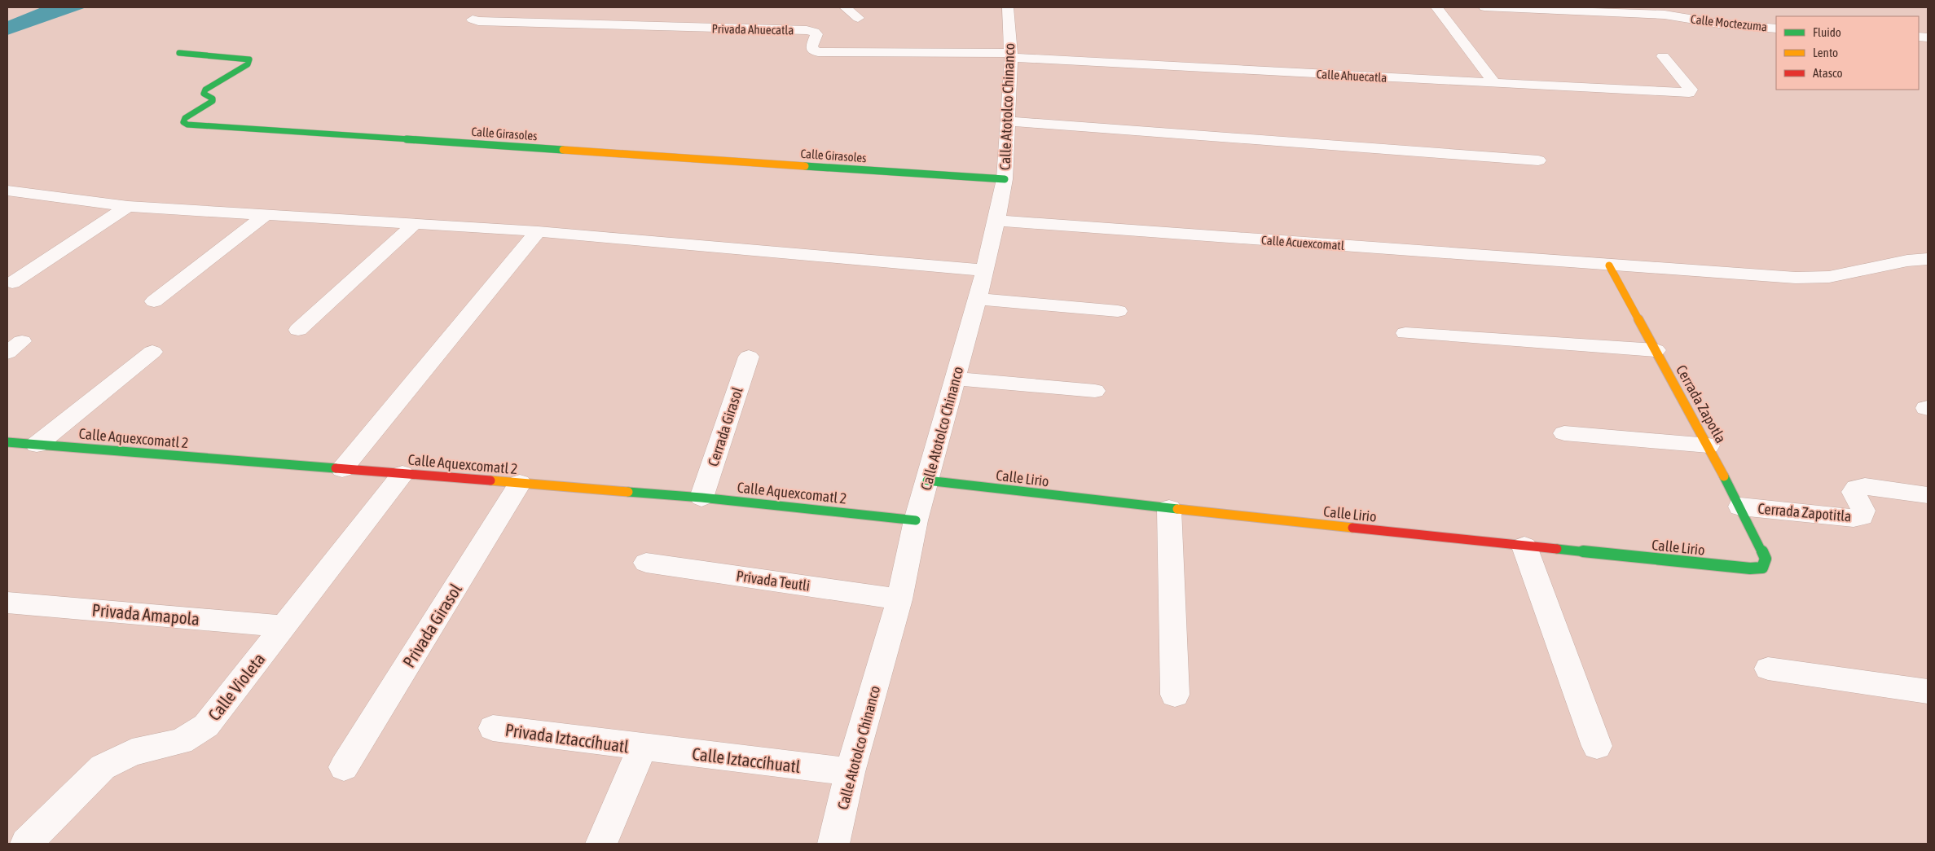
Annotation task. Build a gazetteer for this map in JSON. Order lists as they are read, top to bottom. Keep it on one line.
{"streets":{"street":["Calle Moctezuma","Privada Ahuecatla","Calle Ahuecatla","Calle Atotolco Chinanco","Calle Girasoles","Calle Acuexcomatl","Cerrada Zapotla","Cerrada Girasol","Calle Aquexcomatl 2","Calle Lirio","Cerrada Zapotitla","Privada Teutli","Privada Amapola","Privada Girasol","Calle Violeta","Privada Iztaccíhuatl","Calle Iztaccíhuatl"]},"crossings":[["Privada Ahuecatla","Calle Ahuecatla"],["Privada Ahuecatla","Calle Atotolco Chinanco"],["Calle Ahuecatla","Calle Atotolco Chinanco"],["Calle Atotolco Chinanco","Calle Girasoles"],["Calle Atotolco Chinanco","Calle Acuexcomatl"],["Calle Atotolco Chinanco","Calle Aquexcomatl 2"],["Calle Atotolco Chinanco","Calle Lirio"],["Calle Atotolco Chinanco","Privada Teutli"],["Calle Atotolco Chinanco","Calle Iztaccíhuatl"],["Calle Acuexcomatl","Cerrada Zapotla"],["Cerrada Zapotla","Calle Lirio"],["Cerrada Zapotla","Cerrada Zapotitla"],["Cerrada Girasol","Calle Aquexcomatl 2"],["Calle Aquexcomatl 2","Privada Girasol"],["Calle Aquexcomatl 2","Calle Violeta"],["Privada Amapola","Calle Violeta"],["Privada Iztaccíhuatl","Calle Iztaccíhuatl"]],"legend":["Fluido","Lento","Atasco"]}
